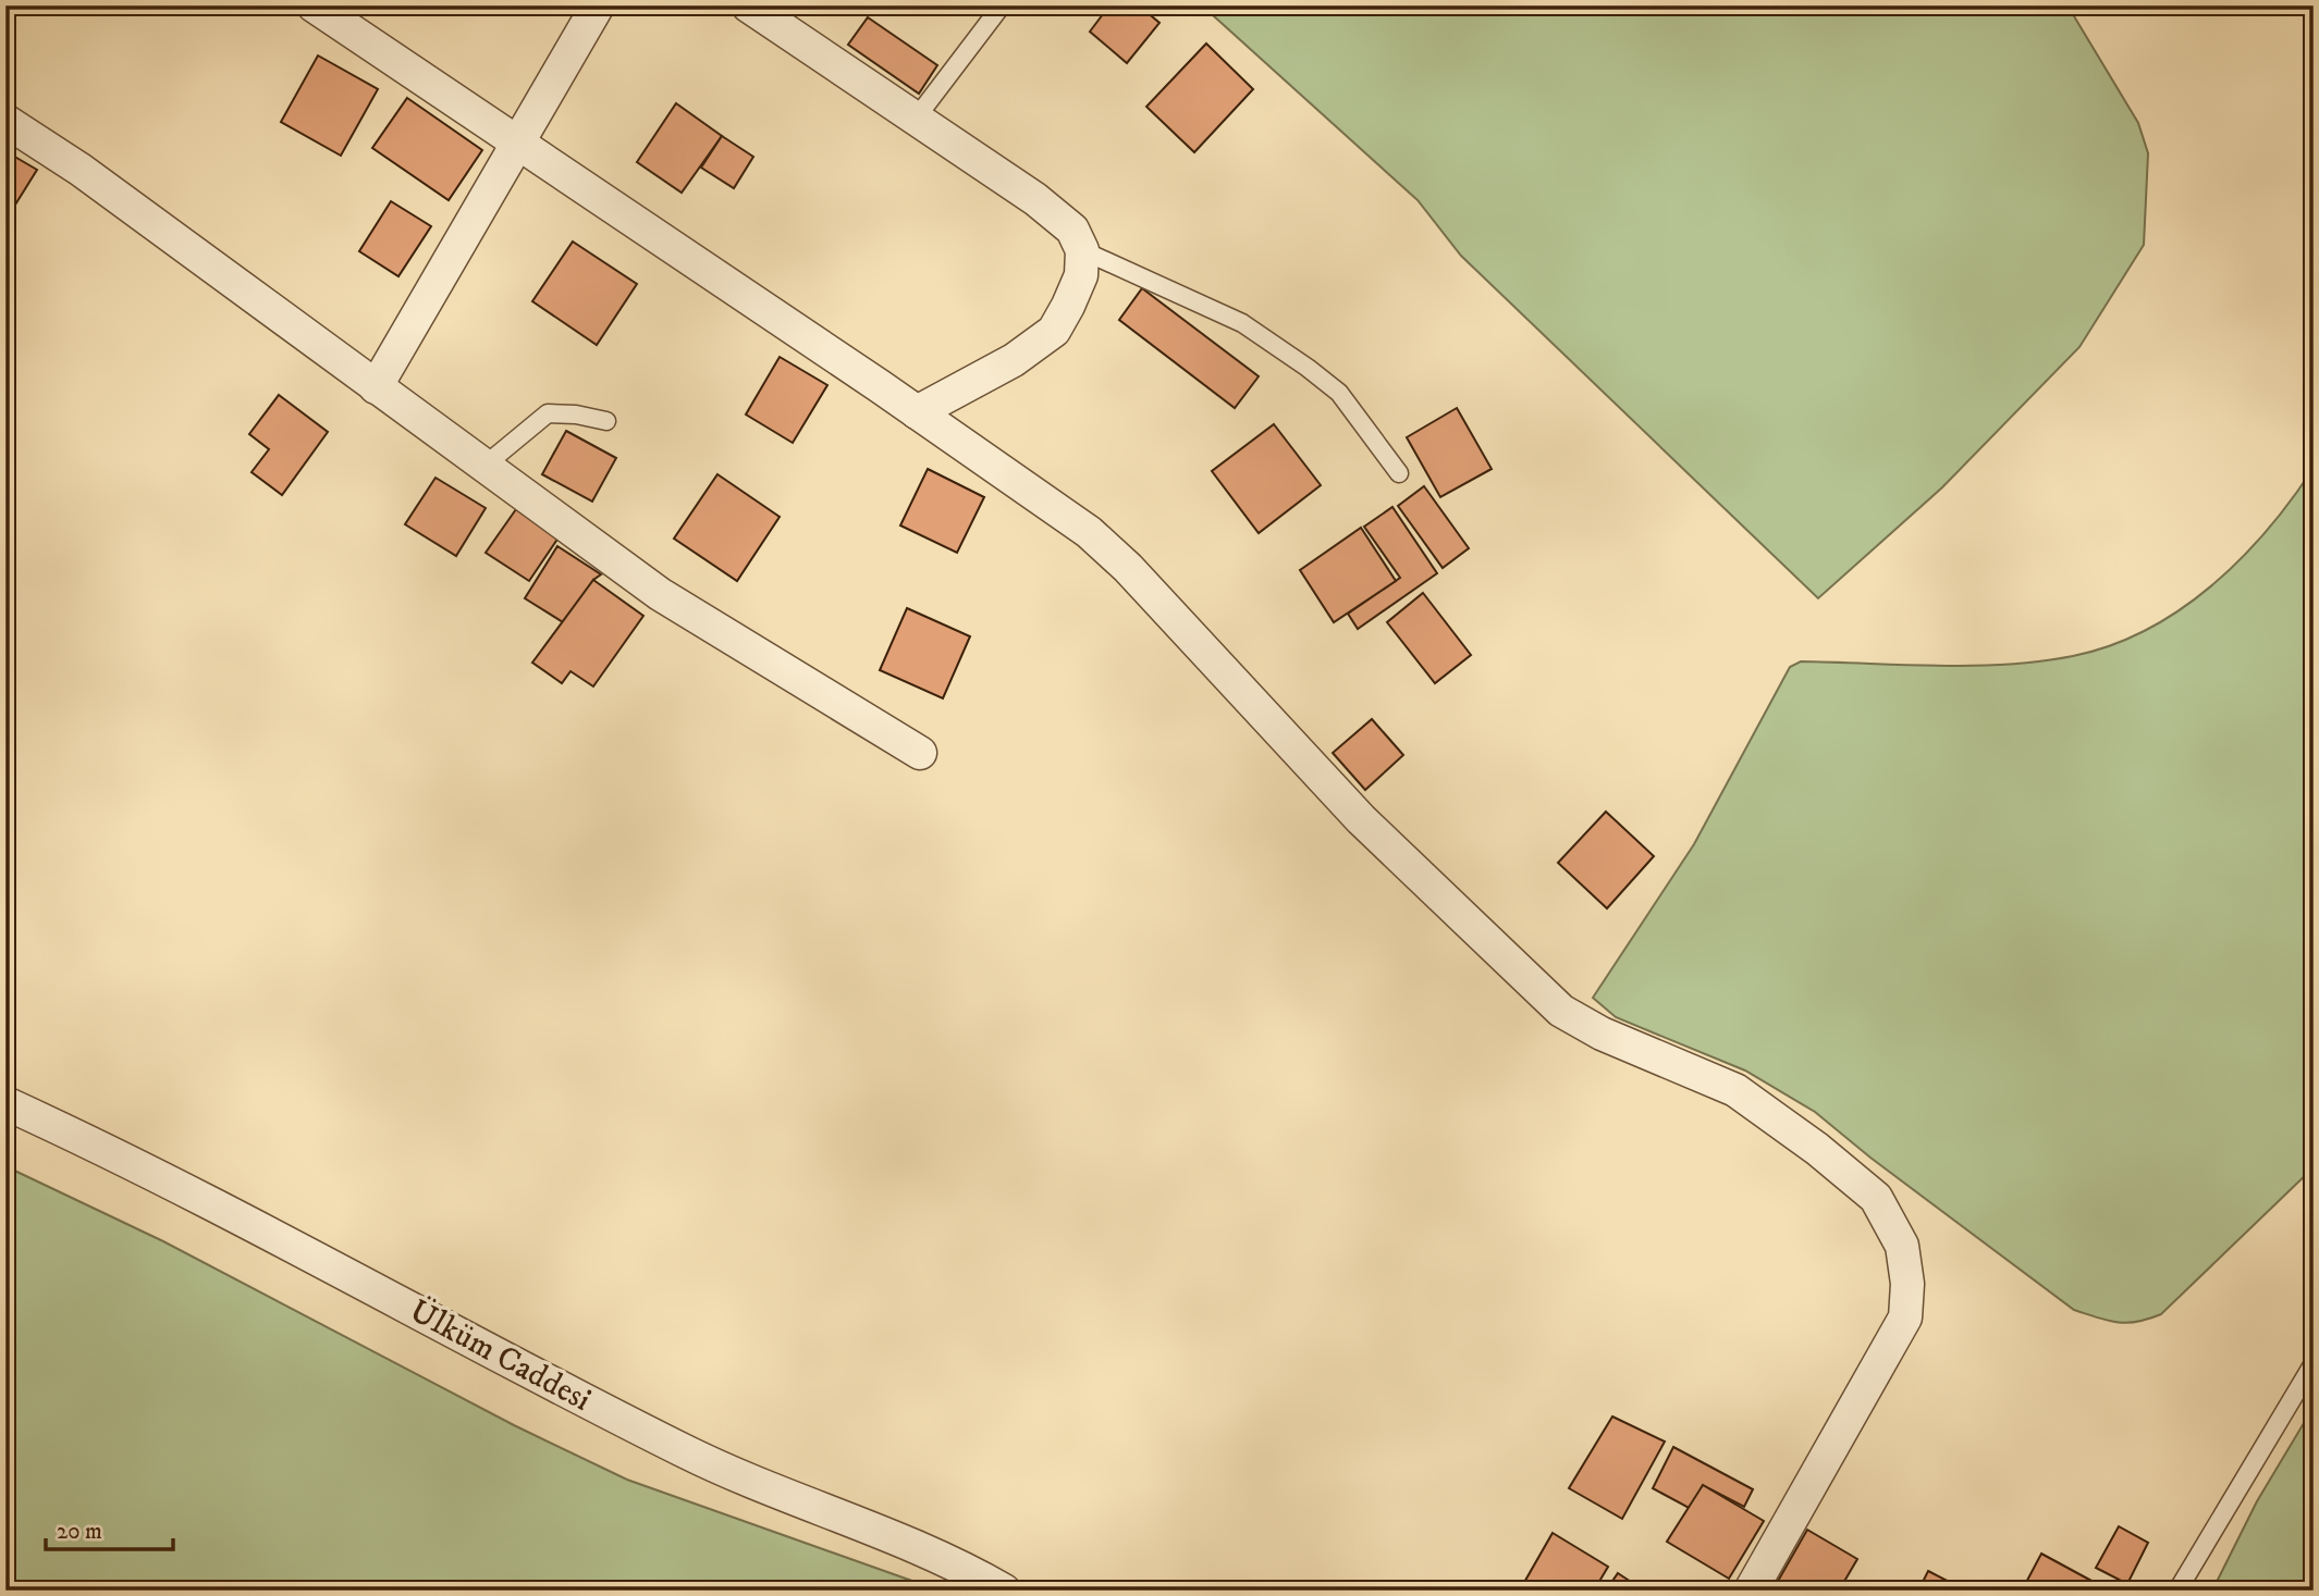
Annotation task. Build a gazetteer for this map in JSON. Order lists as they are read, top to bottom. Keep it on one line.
{"streets":{"street":["Ülküm Caddesi"]},"scale_bar":"20 m"}
